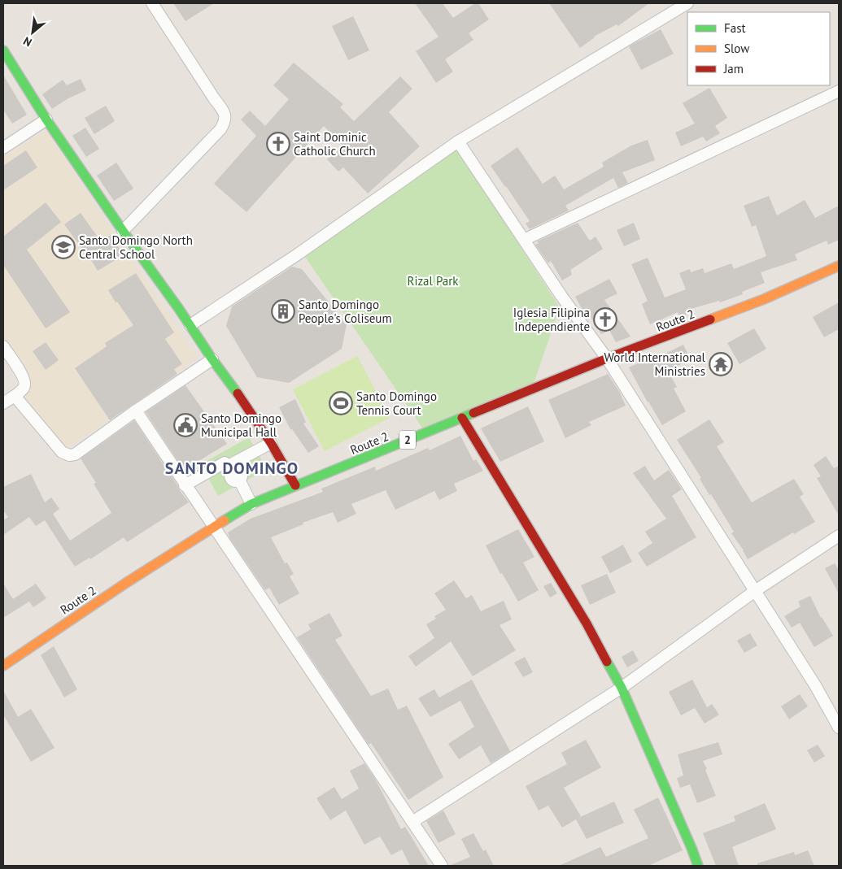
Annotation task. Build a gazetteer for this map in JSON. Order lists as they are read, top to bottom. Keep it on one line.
{"streets":{"main road":["Route 2","2"]},"districts":["SANTO DOMINGO"],"parks":["Rizal Park"],"places":{"church":["Saint Dominic Catholic Church","Iglesia Filipina Independiente"],"school or university":["Santo Domingo North Central School"],"building":["Santo Domingo People's Coliseum"],"temple":["World International Ministries"],"sports":["Santo Domingo Tennis Court"],"public building":["Santo Domingo Municipal Hall"]},"legend":["Fast","Slow","Jam"],"north":"bottom left"}
